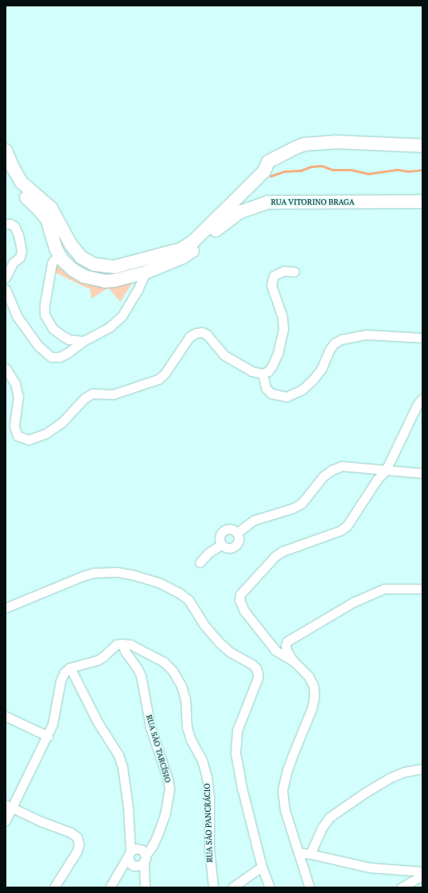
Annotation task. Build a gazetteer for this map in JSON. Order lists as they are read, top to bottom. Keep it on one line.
{"streets":{"main road":["RUA VITORINO BRAGA"],"street":["RUA SÃO TARCÍSIO","RUA SÃO PANCRÁCIO"]},"crossings":[["RUA SÃO TARCÍSIO","RUA SÃO PANCRÁCIO"]]}
